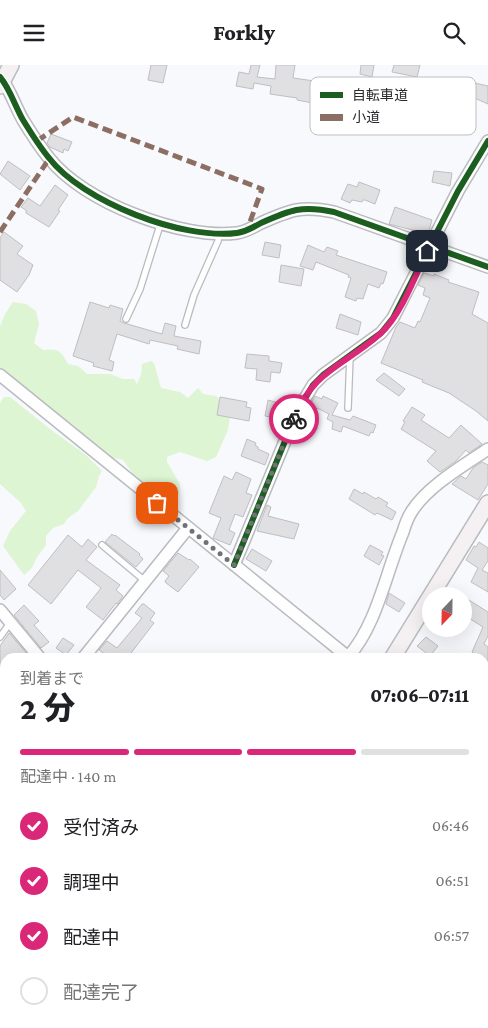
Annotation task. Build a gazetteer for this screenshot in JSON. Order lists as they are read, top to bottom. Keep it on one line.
{"legend":["自転車道","小道"],"north":"bottom","page":{"header":"Forkly","heading":["2 分","到着まで","07:06–07:11"],"bar":"配達中 · 140 m","list":[["受付済み","06:46"],["調理中","06:51"],["配達中","06:57"],"配達完了"]}}
